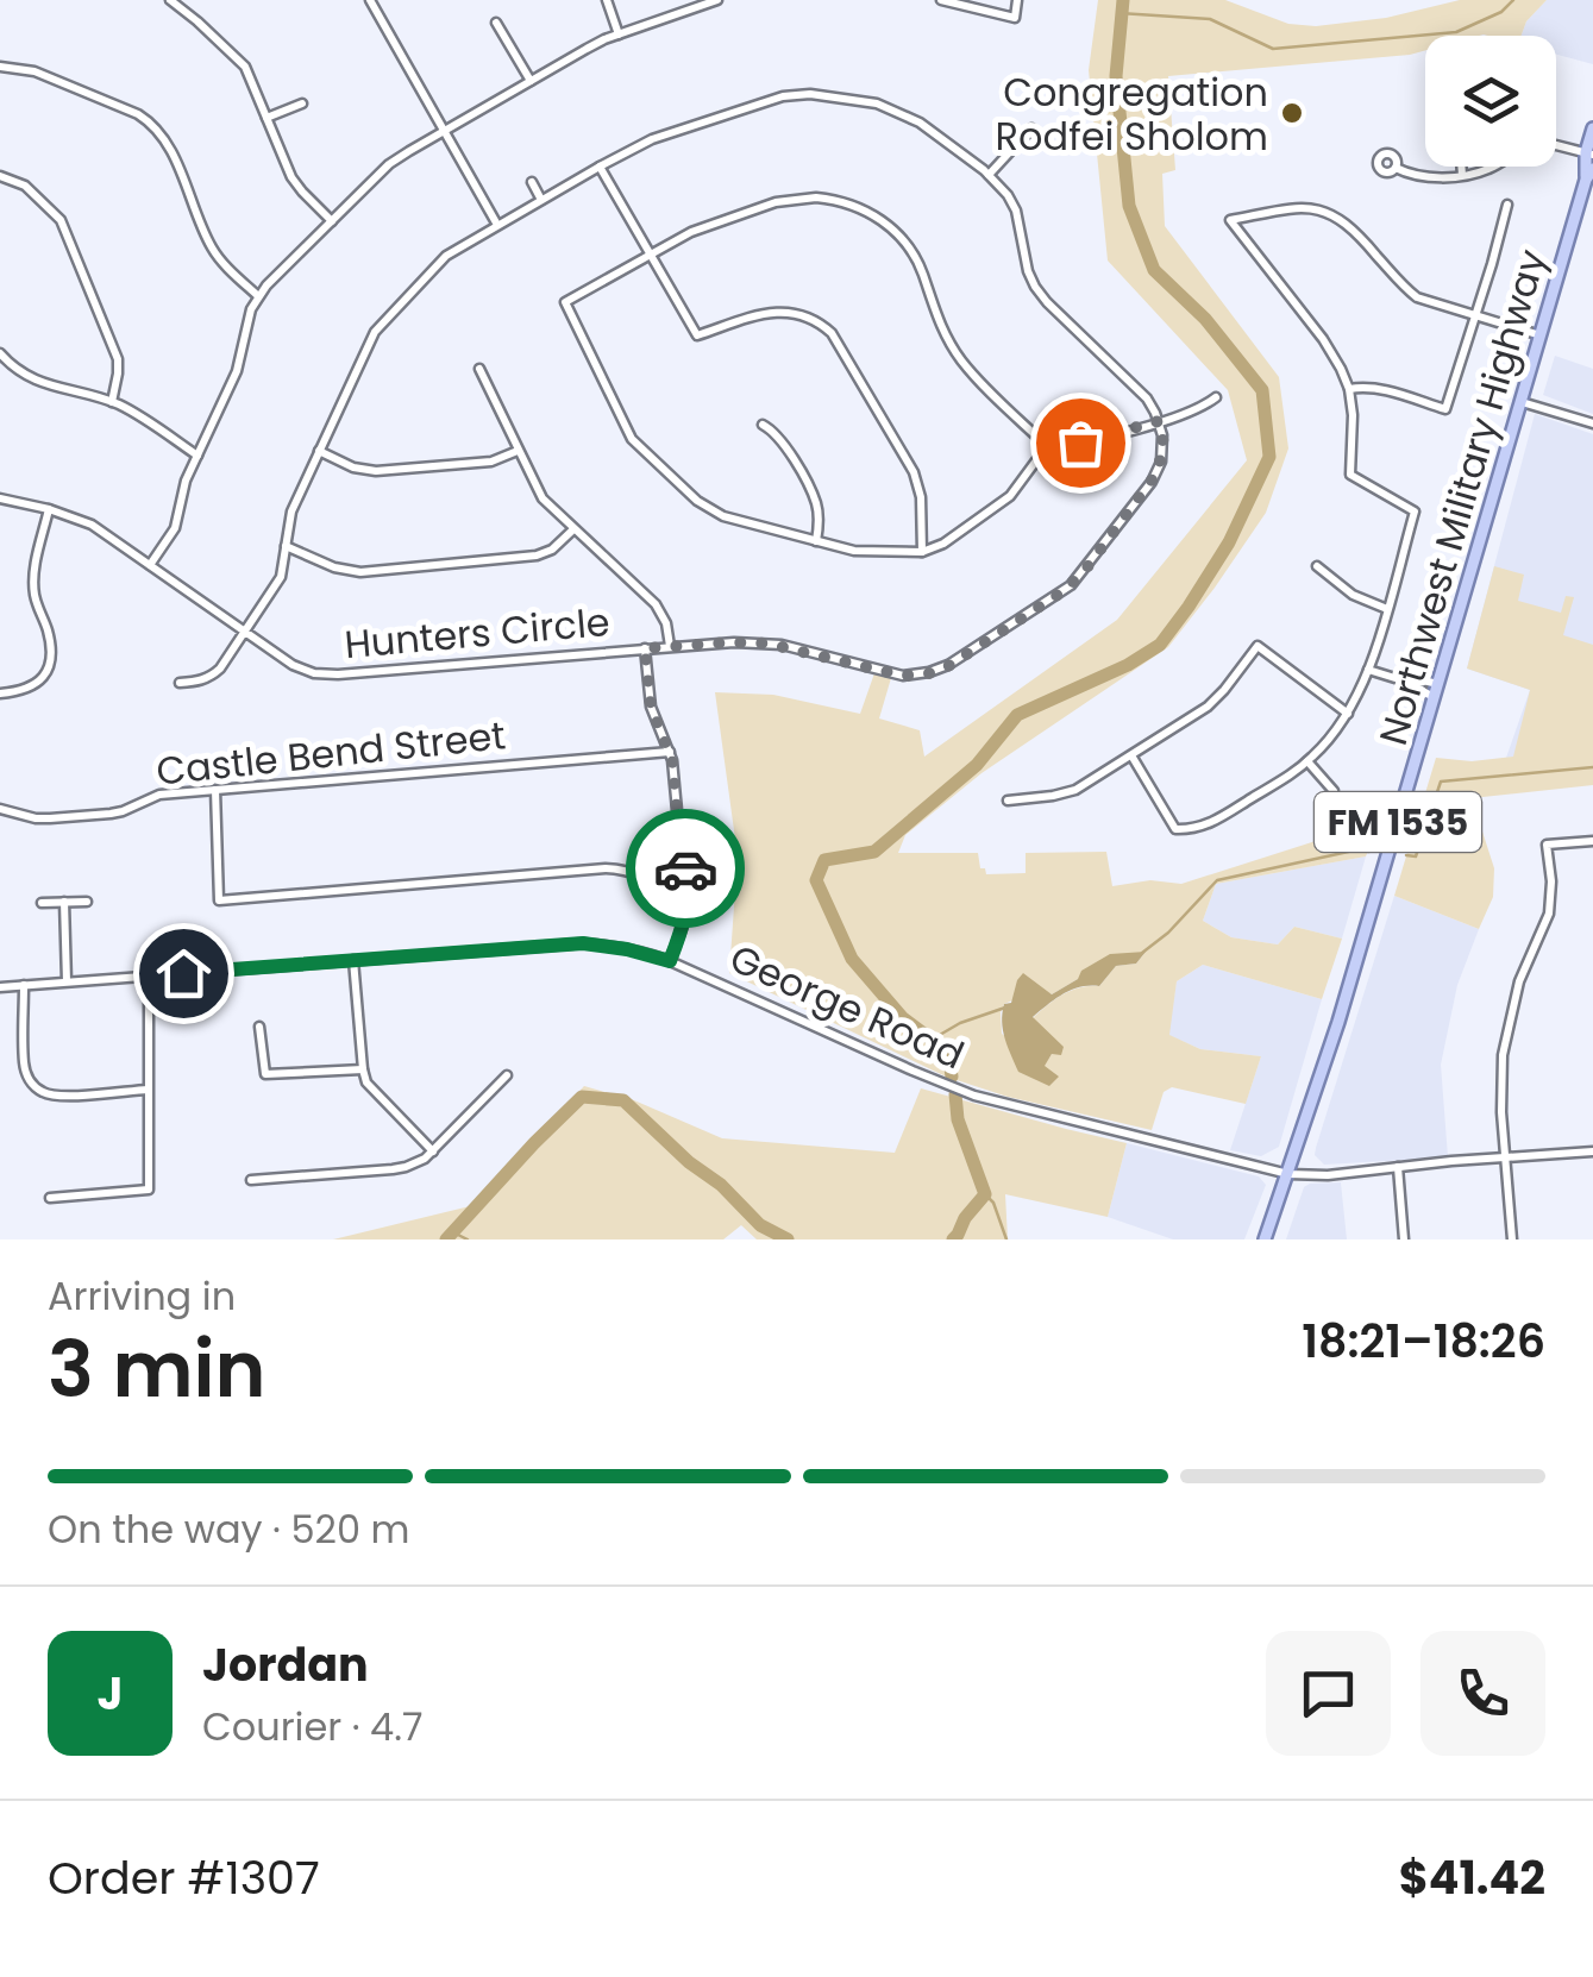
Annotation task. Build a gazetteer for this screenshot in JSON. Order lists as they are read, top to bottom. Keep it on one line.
{"streets":{"main road":["Northwest Military Highway","FM 1535"],"street":["Hunters Circle","Castle Bend Street","George Road"]},"crossings":[["Northwest Military Highway","George Road"]],"places":["Congregation Rodfei Sholom"],"page":{"heading":["3 min","Arriving in","18:21–18:26"],"panel":["Jordan","Courier · 4.7","Order #1307","$41.42"],"bar":"On the way · 520 m","round":"J"}}
